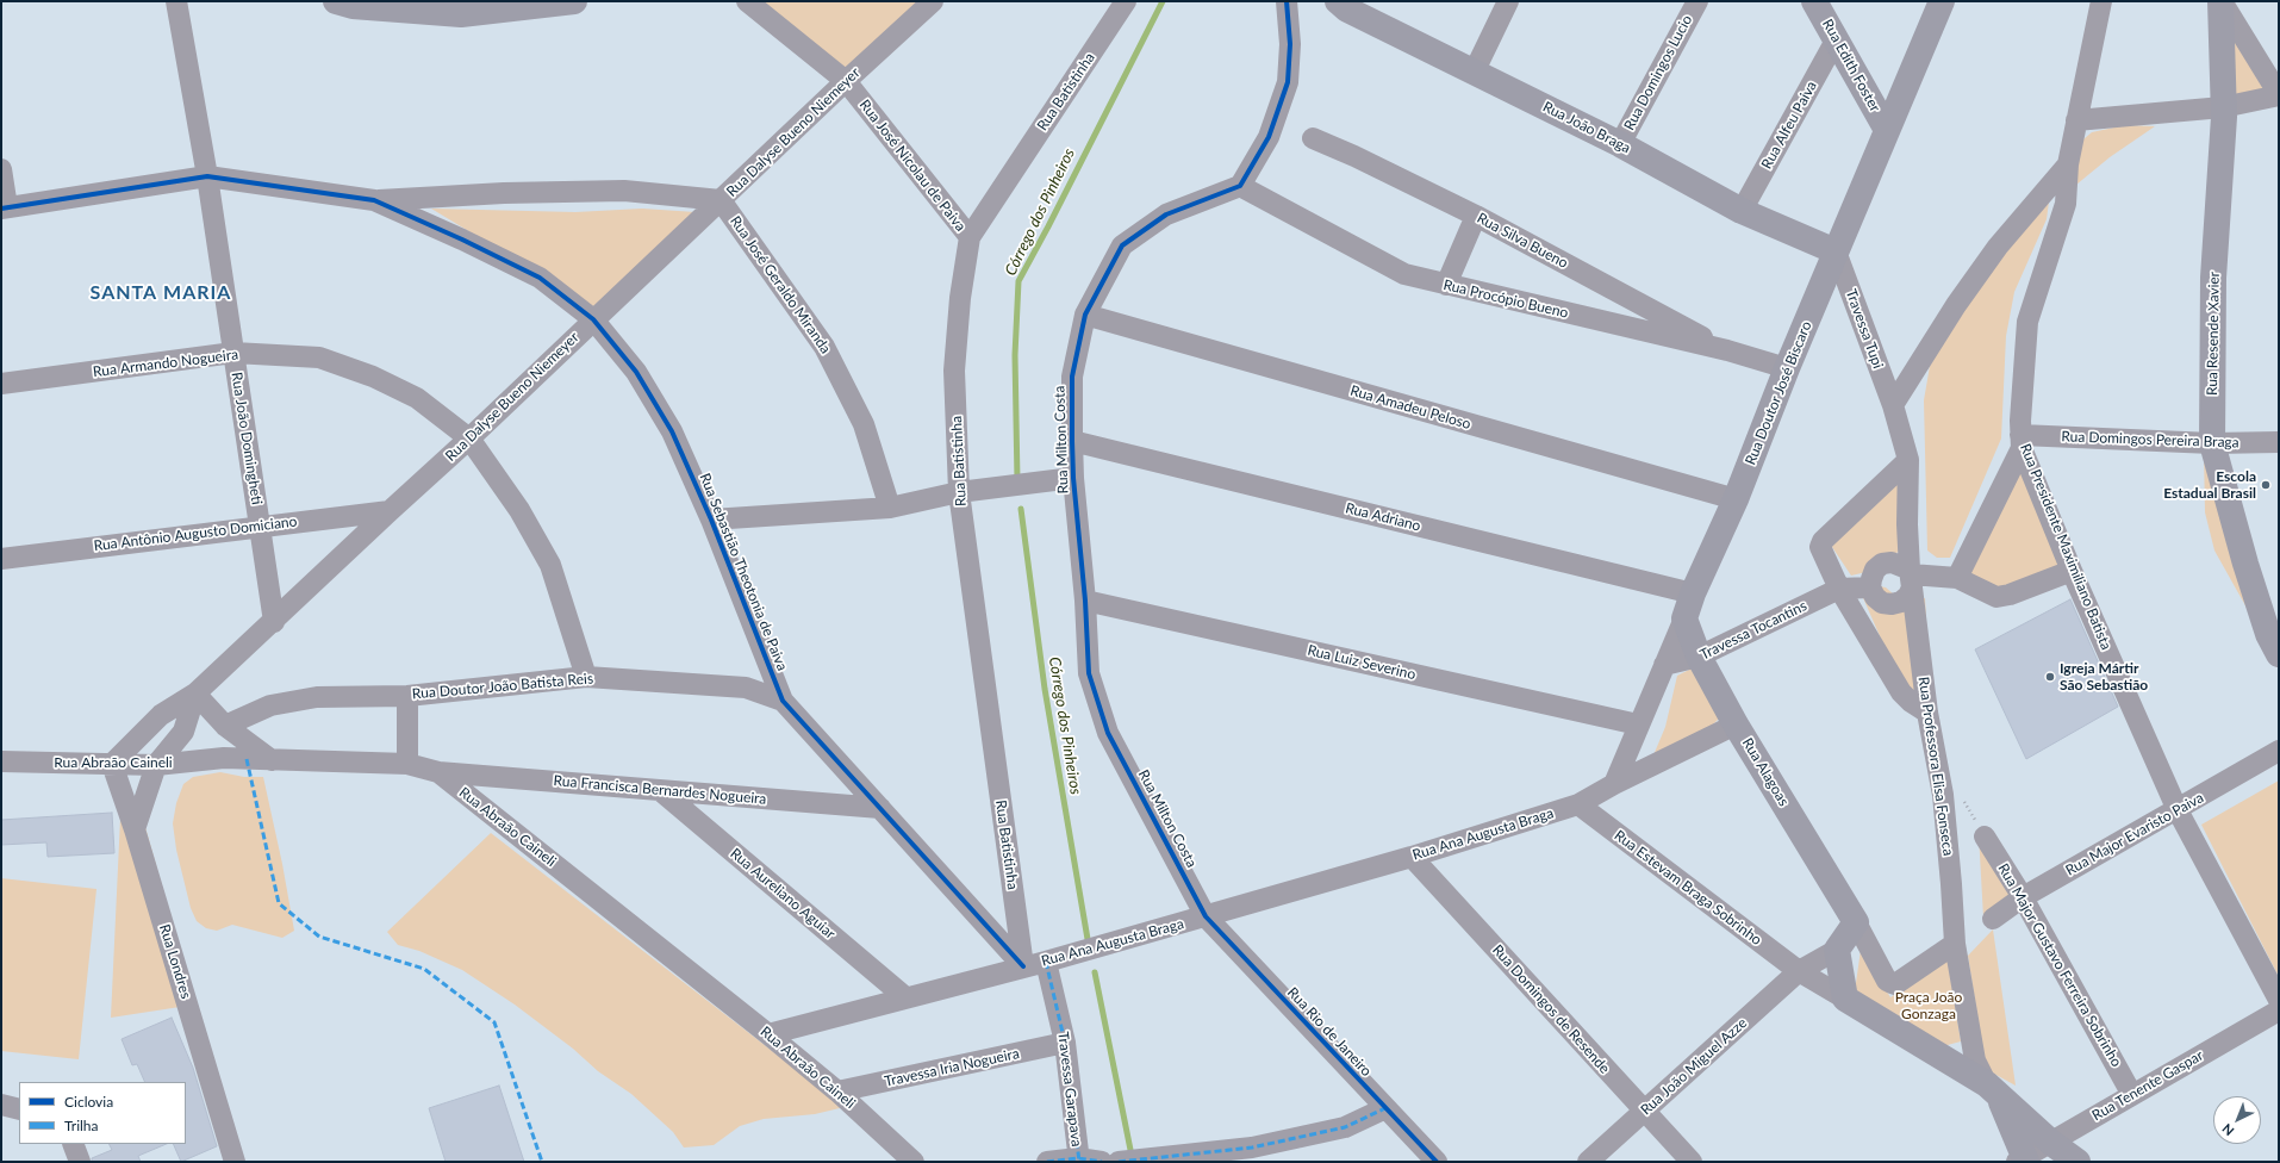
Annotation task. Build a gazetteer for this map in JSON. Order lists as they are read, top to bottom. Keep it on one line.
{"streets":{"main road":["Rua Edith Foster","Rua João Braga","Rua Resende Xavier","Rua Doutor José Biscaro","Rua Alagoas"],"street":["Rua Domingos Lucio","Rua Batistinha","Rua Alfeu Paiva","Rua Dalyse Bueno Niemeyer","Rua José Nicolau de Paiva","Rua Silva Bueno","Rua José Geraldo Miranda","Rua Procópio Bueno","Travessa Tupi","Rua Armando Nogueira","Rua Amadeu Peloso","Rua João Domingheti","Rua Milton Costa","Rua Domingos Pereira Braga","Rua Adriano","Rua Antônio Augusto Domiciano","Rua Presidente Maximiliano Batista","Rua Sebastião Theotonia de Paiva","Travessa Tocantins","Rua Luiz Severino","Rua Doutor João Batista Reis","Rua Abraão Caineli","Rua Professora Elisa Fonseca","Rua Francisca Bernardes Nogueira","Rua Ana Augusta Braga","Rua Major Evaristo Paiva","Rua Estevam Braga Sobrinho","Rua Aureliano Aguiar","Rua Londres","Rua Major Gustavo Ferreira Sobrinho","Rua Domingos de Resende","Rua Rio de Janeiro","Rua João Miguel Azze","Travessa Iria Nogueira","Rua Tenente Gaspar","Travessa Garapava"]},"crossings":[["Rua Edith Foster","Rua Alfeu Paiva"],["Rua Edith Foster","Rua Doutor José Biscaro"],["Rua Domingos Lucio","Rua João Braga"],["Rua Batistinha","Rua José Nicolau de Paiva"],["Rua Batistinha","Rua Sebastião Theotonia de Paiva"],["Rua Batistinha","Rua Ana Augusta Braga"],["Rua Alfeu Paiva","Rua João Braga"],["Rua João Braga","Travessa Tupi"],["Rua João Braga","Rua Doutor José Biscaro"],["Rua Dalyse Bueno Niemeyer","Rua José Nicolau de Paiva"],["Rua Dalyse Bueno Niemeyer","Rua José Geraldo Miranda"],["Rua Dalyse Bueno Niemeyer","Rua Armando Nogueira"],["Rua Dalyse Bueno Niemeyer","Rua João Domingheti"],["Rua Dalyse Bueno Niemeyer","Rua Antônio Augusto Domiciano"],["Rua Dalyse Bueno Niemeyer","Rua Sebastião Theotonia de Paiva"],["Rua Dalyse Bueno Niemeyer","Rua Abraão Caineli"],["Rua Dalyse Bueno Niemeyer","Rua Londres"],["Rua Silva Bueno","Rua Procópio Bueno"],["Rua José Geraldo Miranda","Rua Sebastião Theotonia de Paiva"],["Rua Procópio Bueno","Rua Doutor José Biscaro"],["Rua Procópio Bueno","Rua Milton Costa"],["Travessa Tupi","Rua Doutor José Biscaro"],["Travessa Tupi","Rua Professora Elisa Fonseca"],["Rua Resende Xavier","Rua Domingos Pereira Braga"],["Rua Armando Nogueira","Rua João Domingheti"],["Rua Armando Nogueira","Rua Doutor João Batista Reis"],["Rua Doutor José Biscaro","Rua Amadeu Peloso"],["Rua Doutor José Biscaro","Rua Adriano"],["Rua Doutor José Biscaro","Travessa Tocantins"],["Rua Doutor José Biscaro","Rua Luiz Severino"],["Rua Doutor José Biscaro","Rua Alagoas"],["Rua Doutor José Biscaro","Rua Ana Augusta Braga"],["Rua Amadeu Peloso","Rua Milton Costa"],["Rua João Domingheti","Rua Antônio Augusto Domiciano"],["Rua João Domingheti","Rua Sebastião Theotonia de Paiva"],["Rua Milton Costa","Rua Adriano"],["Rua Milton Costa","Rua Luiz Severino"],["Rua Milton Costa","Rua Ana Augusta Braga"],["Rua Milton Costa","Rua Rio de Janeiro"],["Rua Domingos Pereira Braga","Rua Presidente Maximiliano Batista"],["Rua Presidente Maximiliano Batista","Rua Major Evaristo Paiva"],["Rua Sebastião Theotonia de Paiva","Rua Doutor João Batista Reis"],["Rua Sebastião Theotonia de Paiva","Rua Francisca Bernardes Nogueira"],["Rua Sebastião Theotonia de Paiva","Rua Ana Augusta Braga"],["Travessa Tocantins","Rua Alagoas"],["Rua Abraão Caineli","Rua Francisca Bernardes Nogueira"],["Rua Abraão Caineli","Rua Ana Augusta Braga"],["Rua Abraão Caineli","Rua Londres"],["Rua Abraão Caineli","Travessa Iria Nogueira"],["Rua Professora Elisa Fonseca","Rua Alagoas"],["Rua Alagoas","Rua Ana Augusta Braga"],["Rua Francisca Bernardes Nogueira","Rua Aureliano Aguiar"],["Rua Ana Augusta Braga","Rua Estevam Braga Sobrinho"],["Rua Ana Augusta Braga","Rua Aureliano Aguiar"],["Rua Ana Augusta Braga","Rua Domingos de Resende"],["Rua Ana Augusta Braga","Rua Rio de Janeiro"],["Rua Ana Augusta Braga","Travessa Garapava"],["Rua Major Evaristo Paiva","Rua Major Gustavo Ferreira Sobrinho"],["Rua Estevam Braga Sobrinho","Rua João Miguel Azze"],["Rua Major Gustavo Ferreira Sobrinho","Rua Tenente Gaspar"],["Rua Domingos de Resende","Rua João Miguel Azze"],["Travessa Iria Nogueira","Travessa Garapava"]],"districts":["SANTA MARIA"],"water":["Córrego dos Pinheiros"],"parks":["Praça João Gonzaga"],"places":["Escola Estadual Brasil","Igreja Mártir São Sebastião"],"legend":["Ciclovia","Trilha"],"north":"bottom left"}
